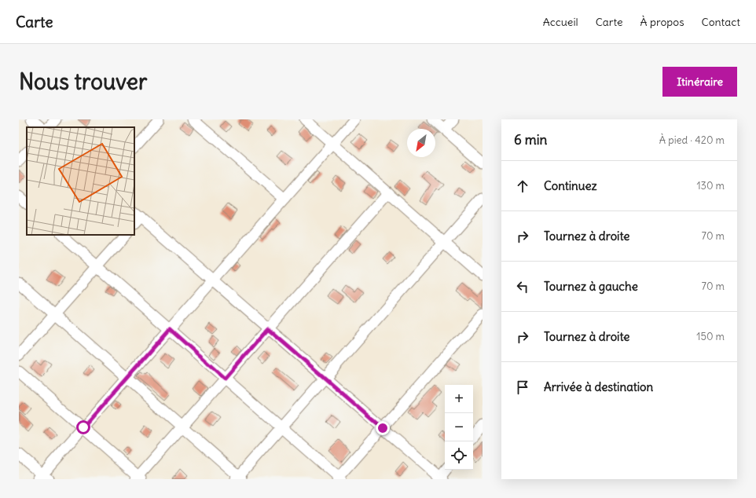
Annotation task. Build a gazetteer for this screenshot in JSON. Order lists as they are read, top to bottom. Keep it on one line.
{"north":"bottom left","page":{"header":"Carte","nav":["Accueil","Carte","À propos","Contact"],"buttons":"Itinéraire","title":"Nous trouver","heading":["6 min","À pied · 420 m"],"list":[["Continuez","130 m"],["Tournez à droite","70 m"],["Tournez à gauche","70 m"],["Tournez à droite","150 m"],"Arrivée à destination"],"map_buttons":["+","−"]}}
